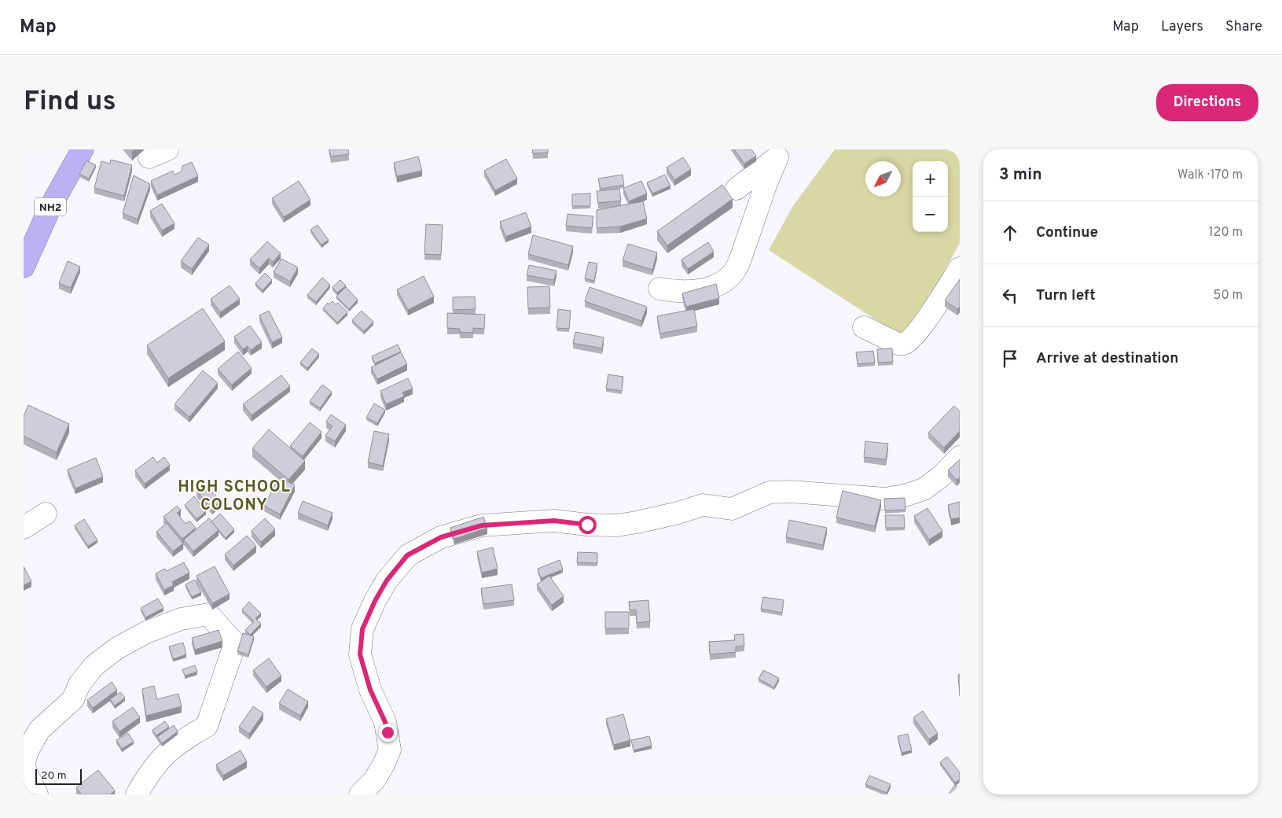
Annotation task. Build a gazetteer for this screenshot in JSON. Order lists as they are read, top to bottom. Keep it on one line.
{"streets":{"highway":["NH2"]},"districts":["HIGH SCHOOL COLONY"],"scale_bar":"20 m","north":"bottom left","page":{"header":"Map","nav":["Map","Layers","Share"],"buttons":"Directions","title":"Find us","heading":["3 min","Walk · 170 m"],"map_buttons":["+","−"],"list":[["Continue","120 m"],["Turn left","50 m"],"Arrive at destination"],"scale":"20 m"}}
